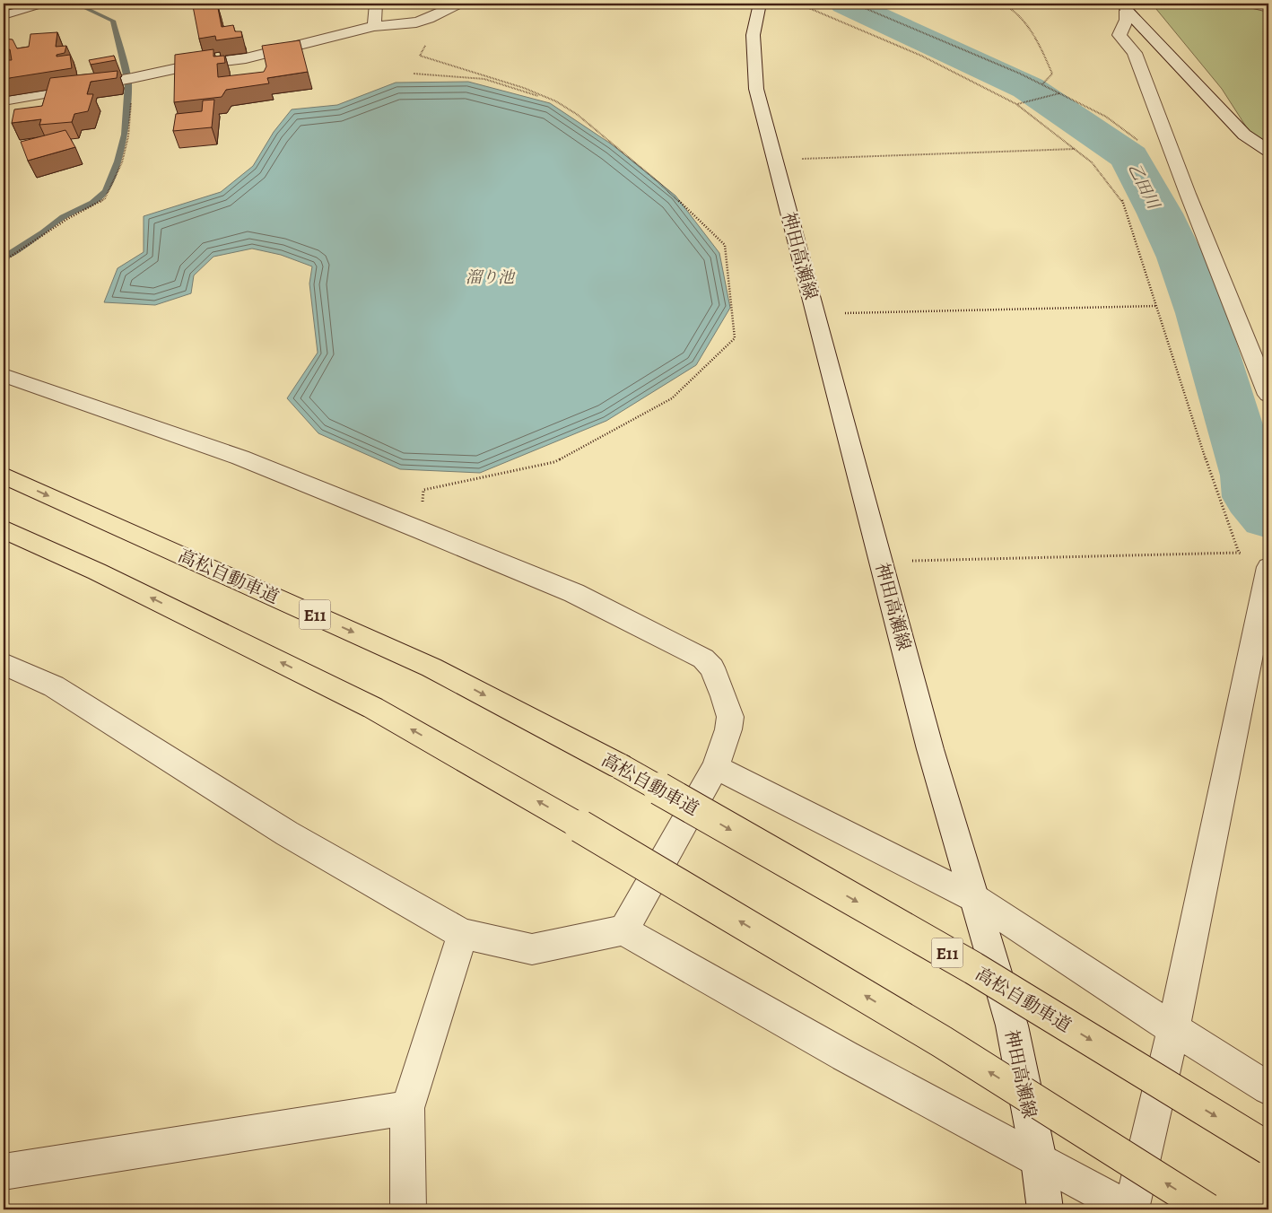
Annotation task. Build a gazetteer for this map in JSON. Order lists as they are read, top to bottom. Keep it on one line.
{"streets":{"highway":["高松自動車道","E11"],"street":["神田高瀬線"]},"water":["乙田川","溜り池"]}
